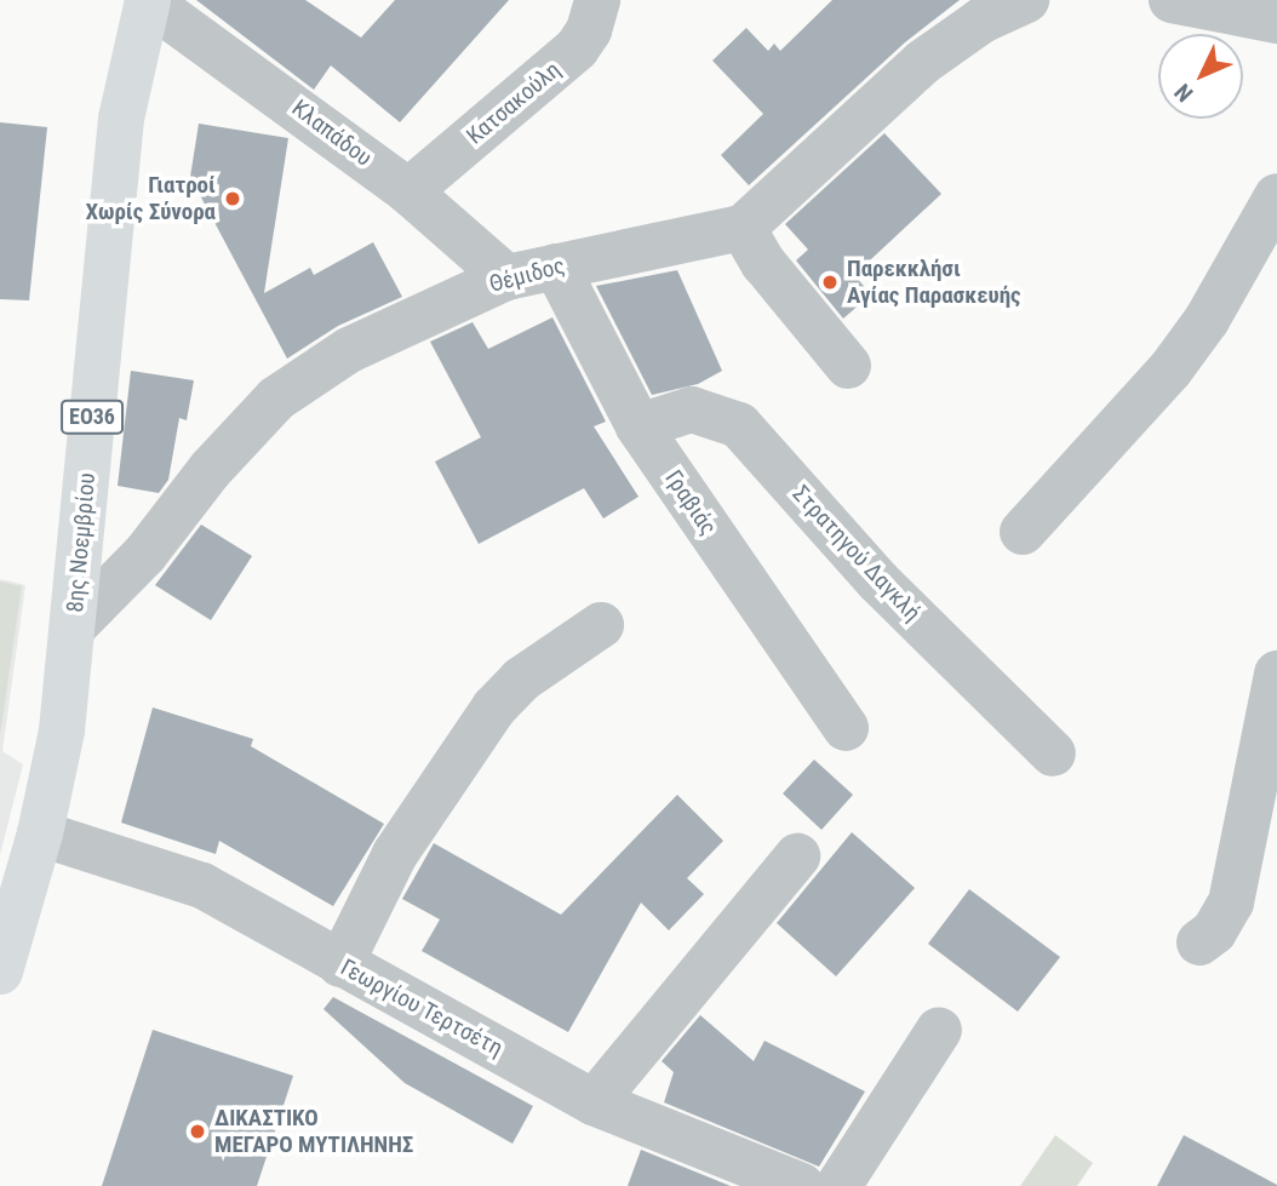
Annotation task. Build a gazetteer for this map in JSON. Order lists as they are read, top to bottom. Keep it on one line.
{"streets":{"main road":["ΕΟ36","8ης Νοεμβρίου"],"street":["Κατσακούλη","Κλαπάδου","Θέμιδος","Γραβιάς","Στρατηγού Δαγκλή","Γεωργίου Τερτσέτη"]},"crossings":[["Κατσακούλη","Κλαπάδου"],["Κλαπάδου","Θέμιδος"],["Κλαπάδου","8ης Νοεμβρίου"],["Θέμιδος","Γραβιάς"],["Θέμιδος","8ης Νοεμβρίου"],["ΕΟ36","8ης Νοεμβρίου"],["ΕΟ36","Γεωργίου Τερτσέτη"],["Γραβιάς","Στρατηγού Δαγκλή"],["8ης Νοεμβρίου","Γεωργίου Τερτσέτη"]],"places":["Γιατροί Χωρίς Σύνορα","Παρεκκλήσι Αγίας Παρασκευής","ΔΙΚΑΣΤΙΚΟ ΜΕΓΑΡΟ ΜΥΤΙΛΗΝΗΣ"],"north":"bottom left"}
